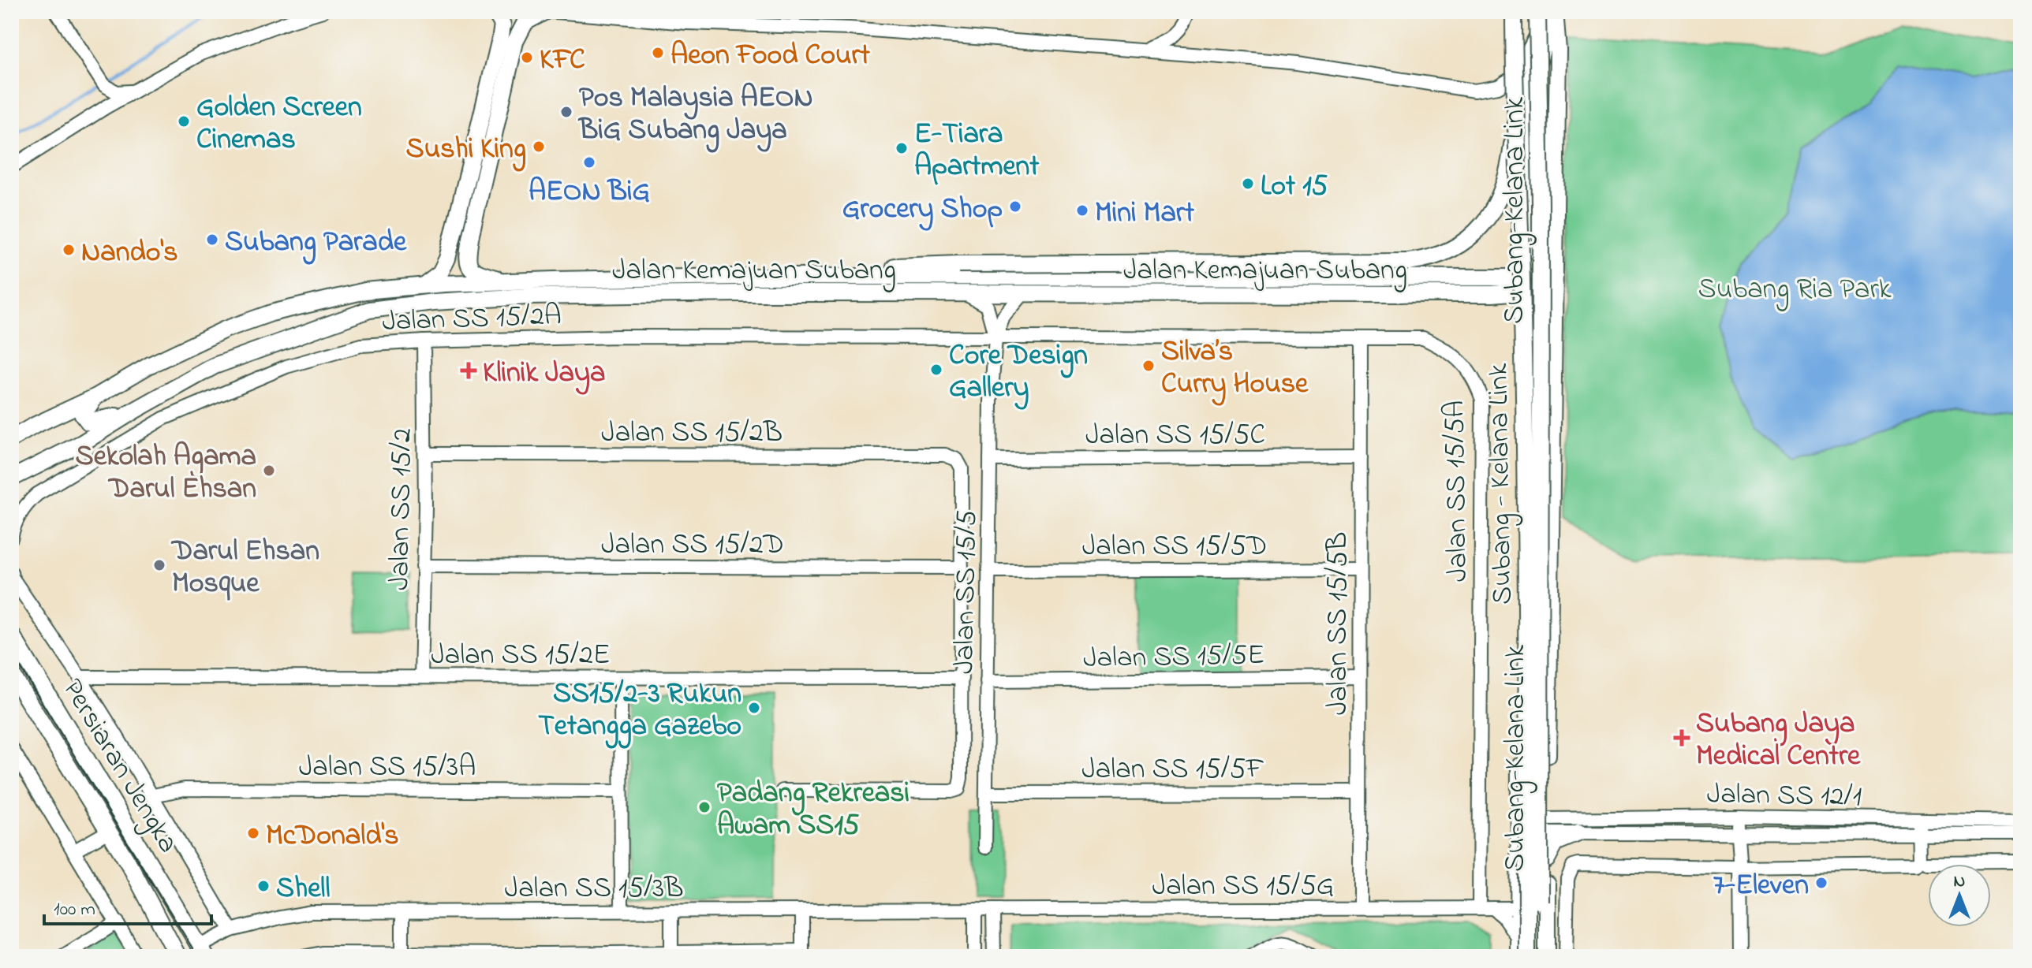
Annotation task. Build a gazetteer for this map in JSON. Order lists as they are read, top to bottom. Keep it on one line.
{"streets":{"main road":["Subang-Kelana Link","Jalan Kemajuan Subang","Subang - Kelana Link","Persiaran Jengka"],"street":["Jalan SS 15/2A","Jalan SS 15/2B","Jalan SS 15/5C","Jalan SS 15/5A","Jalan SS 15/2","Jalan SS 15/2D","Jalan SS 15/5D","Jalan SS 15/5","Jalan SS 15/5B","Jalan SS 15/2E","Jalan SS 15/5E","Jalan SS 15/3A","Jalan SS 15/5F","Jalan SS 12/1","Jalan SS 15/5G","Jalan SS 15/3B"]},"crossings":[["Jalan Kemajuan Subang","Jalan SS 15/5"],["Jalan SS 15/2A","Jalan SS 15/5A"],["Jalan SS 15/2A","Jalan SS 15/2"],["Jalan SS 15/2A","Jalan SS 15/5"],["Jalan SS 15/2B","Jalan SS 15/2"],["Jalan SS 15/2B","Jalan SS 15/2D"],["Jalan SS 15/5C","Jalan SS 15/5"],["Jalan SS 15/5C","Jalan SS 15/5B"],["Jalan SS 15/5A","Jalan SS 15/5"],["Jalan SS 15/5A","Jalan SS 15/5B"],["Jalan SS 15/5A","Jalan SS 15/5G"],["Jalan SS 15/2","Jalan SS 15/2D"],["Jalan SS 15/2","Jalan SS 15/2E"],["Jalan SS 15/5D","Jalan SS 15/5"],["Jalan SS 15/5D","Jalan SS 15/5B"],["Jalan SS 15/5","Jalan SS 15/5E"],["Jalan SS 15/5","Jalan SS 15/5F"],["Jalan SS 15/5B","Jalan SS 15/5E"],["Jalan SS 15/5B","Jalan SS 15/5F"],["Jalan SS 15/5B","Jalan SS 15/5G"],["Persiaran Jengka","Jalan SS 15/3B"],["Jalan SS 15/5G","Jalan SS 15/3B"]],"parks":["Subang Ria Park"],"places":{"other":["Aeon Food Court","KFC","Pos Malaysia AEON BiG Subang Jaya","Golden Screen Cinemas","Sushi King","E-Tiara Apartment","AEON BiG","Lot 15","Grocery Shop","Mini Mart","Subang Parade","Nando's","Silva’s Curry House","Core Design Gallery","Sekolah Agama Darul Ehsan","Darul Ehsan Mosque","SS15/2-3 Rukun Tetangga Gazebo","Padang Rekreasi Awam SS15","McDonald's","7-Eleven","Shell"],"health":["Klinik Jaya","Subang Jaya Medical Centre"]},"scale_bar":"100 m","north":"top"}
